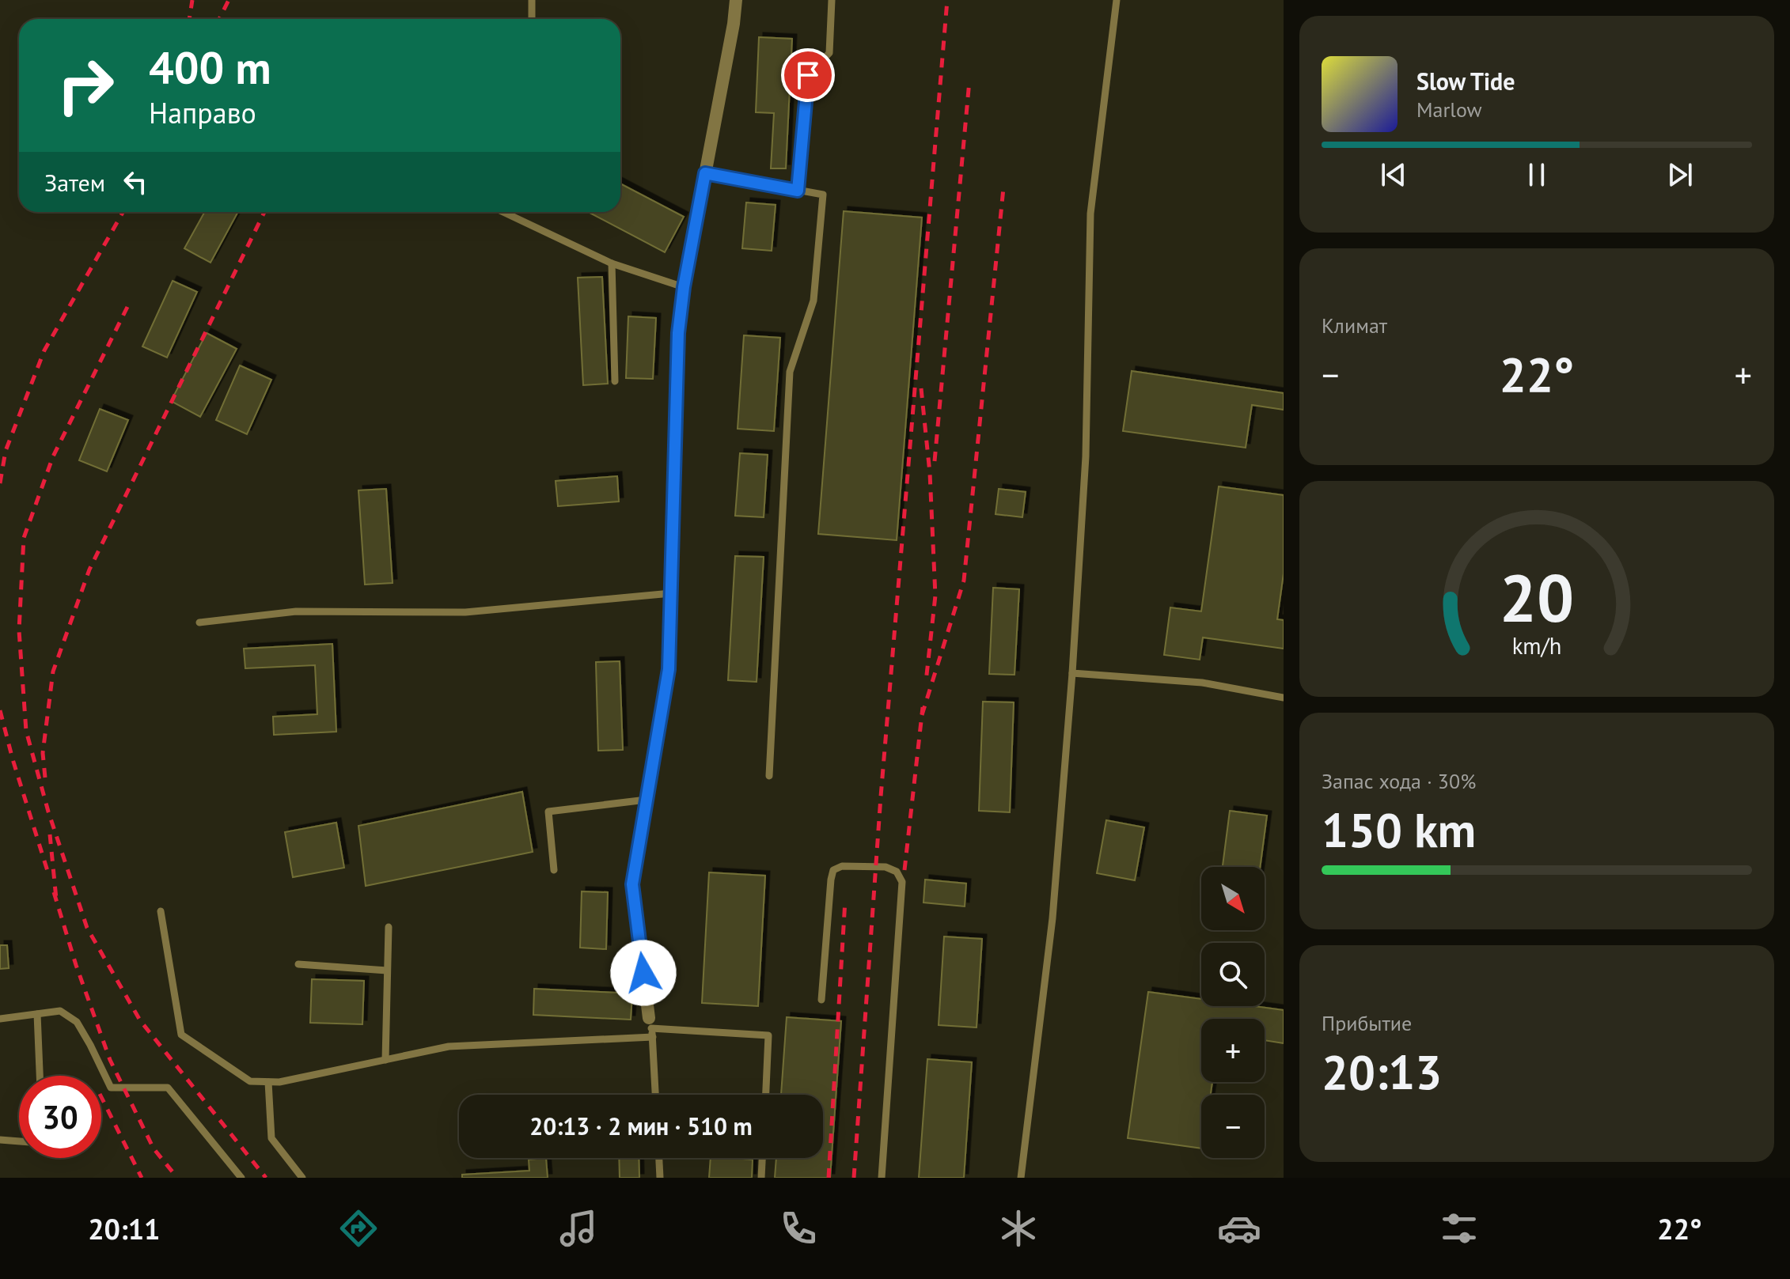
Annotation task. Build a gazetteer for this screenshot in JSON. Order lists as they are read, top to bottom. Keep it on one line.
{"north":"bottom right","page":{"turn":["400 m","Направо"],"song":["Slow Tide","Marlow"],"then":"Затем","tile":["Климат",["Запас хода · 30%","150 km"],["Прибытие","20:13"]],"heat":["−","22°","+"],"map_buttons":["+","−"],"limit":"30","trip":"20:13 · 2 мин · 510 m","tabs":["20:11","22°"],"gauge":["20","km/h"]}}
